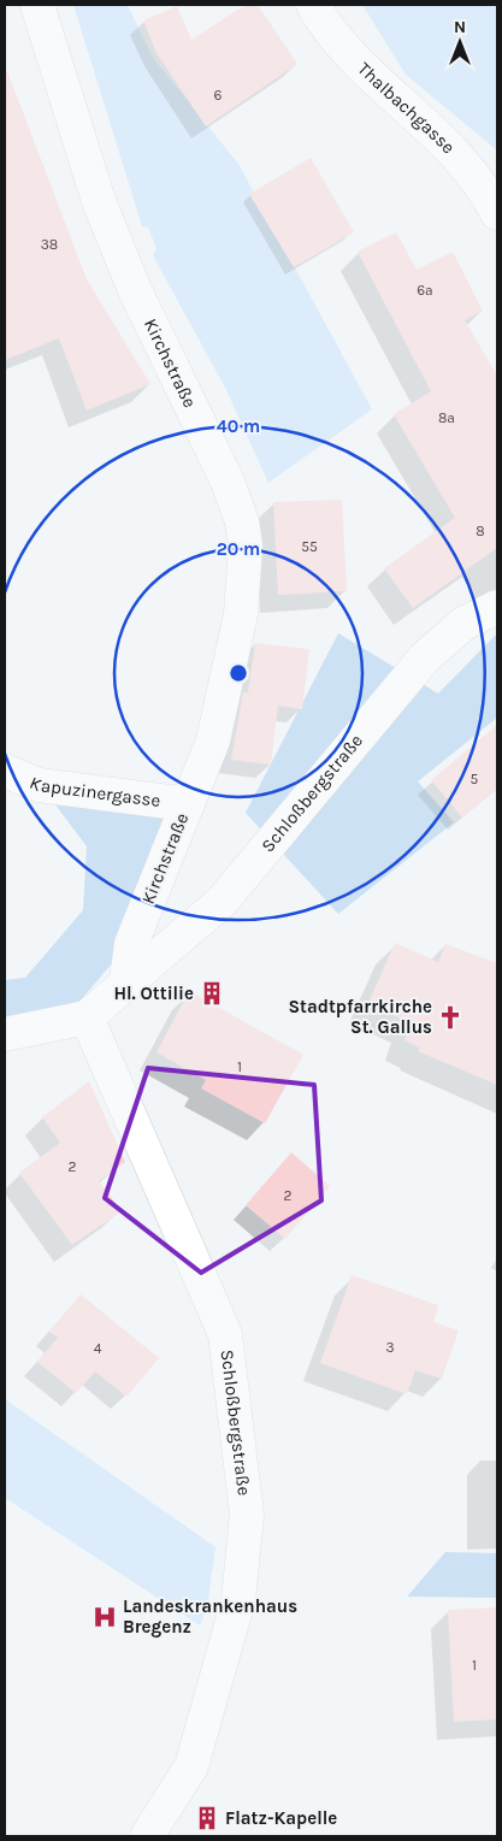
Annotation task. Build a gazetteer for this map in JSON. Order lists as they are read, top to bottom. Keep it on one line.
{"streets":{"street":["Thalbachgasse","Kirchstraße","Kapuzinergasse","Schloßbergstraße"]},"crossings":[["Kirchstraße","Kapuzinergasse"],["Kirchstraße","Schloßbergstraße"]],"places":{"building":["Hl. Ottilie","Flatz-Kapelle"],"church":["Stadtpfarrkirche St. Gallus"],"hospital":["Landeskrankenhaus Bregenz"]},"house_numbers":["6","38","6a","8a","8","55","5","1","2","2","3","4","1"],"north":"top","rings":["40 m","20 m"]}
